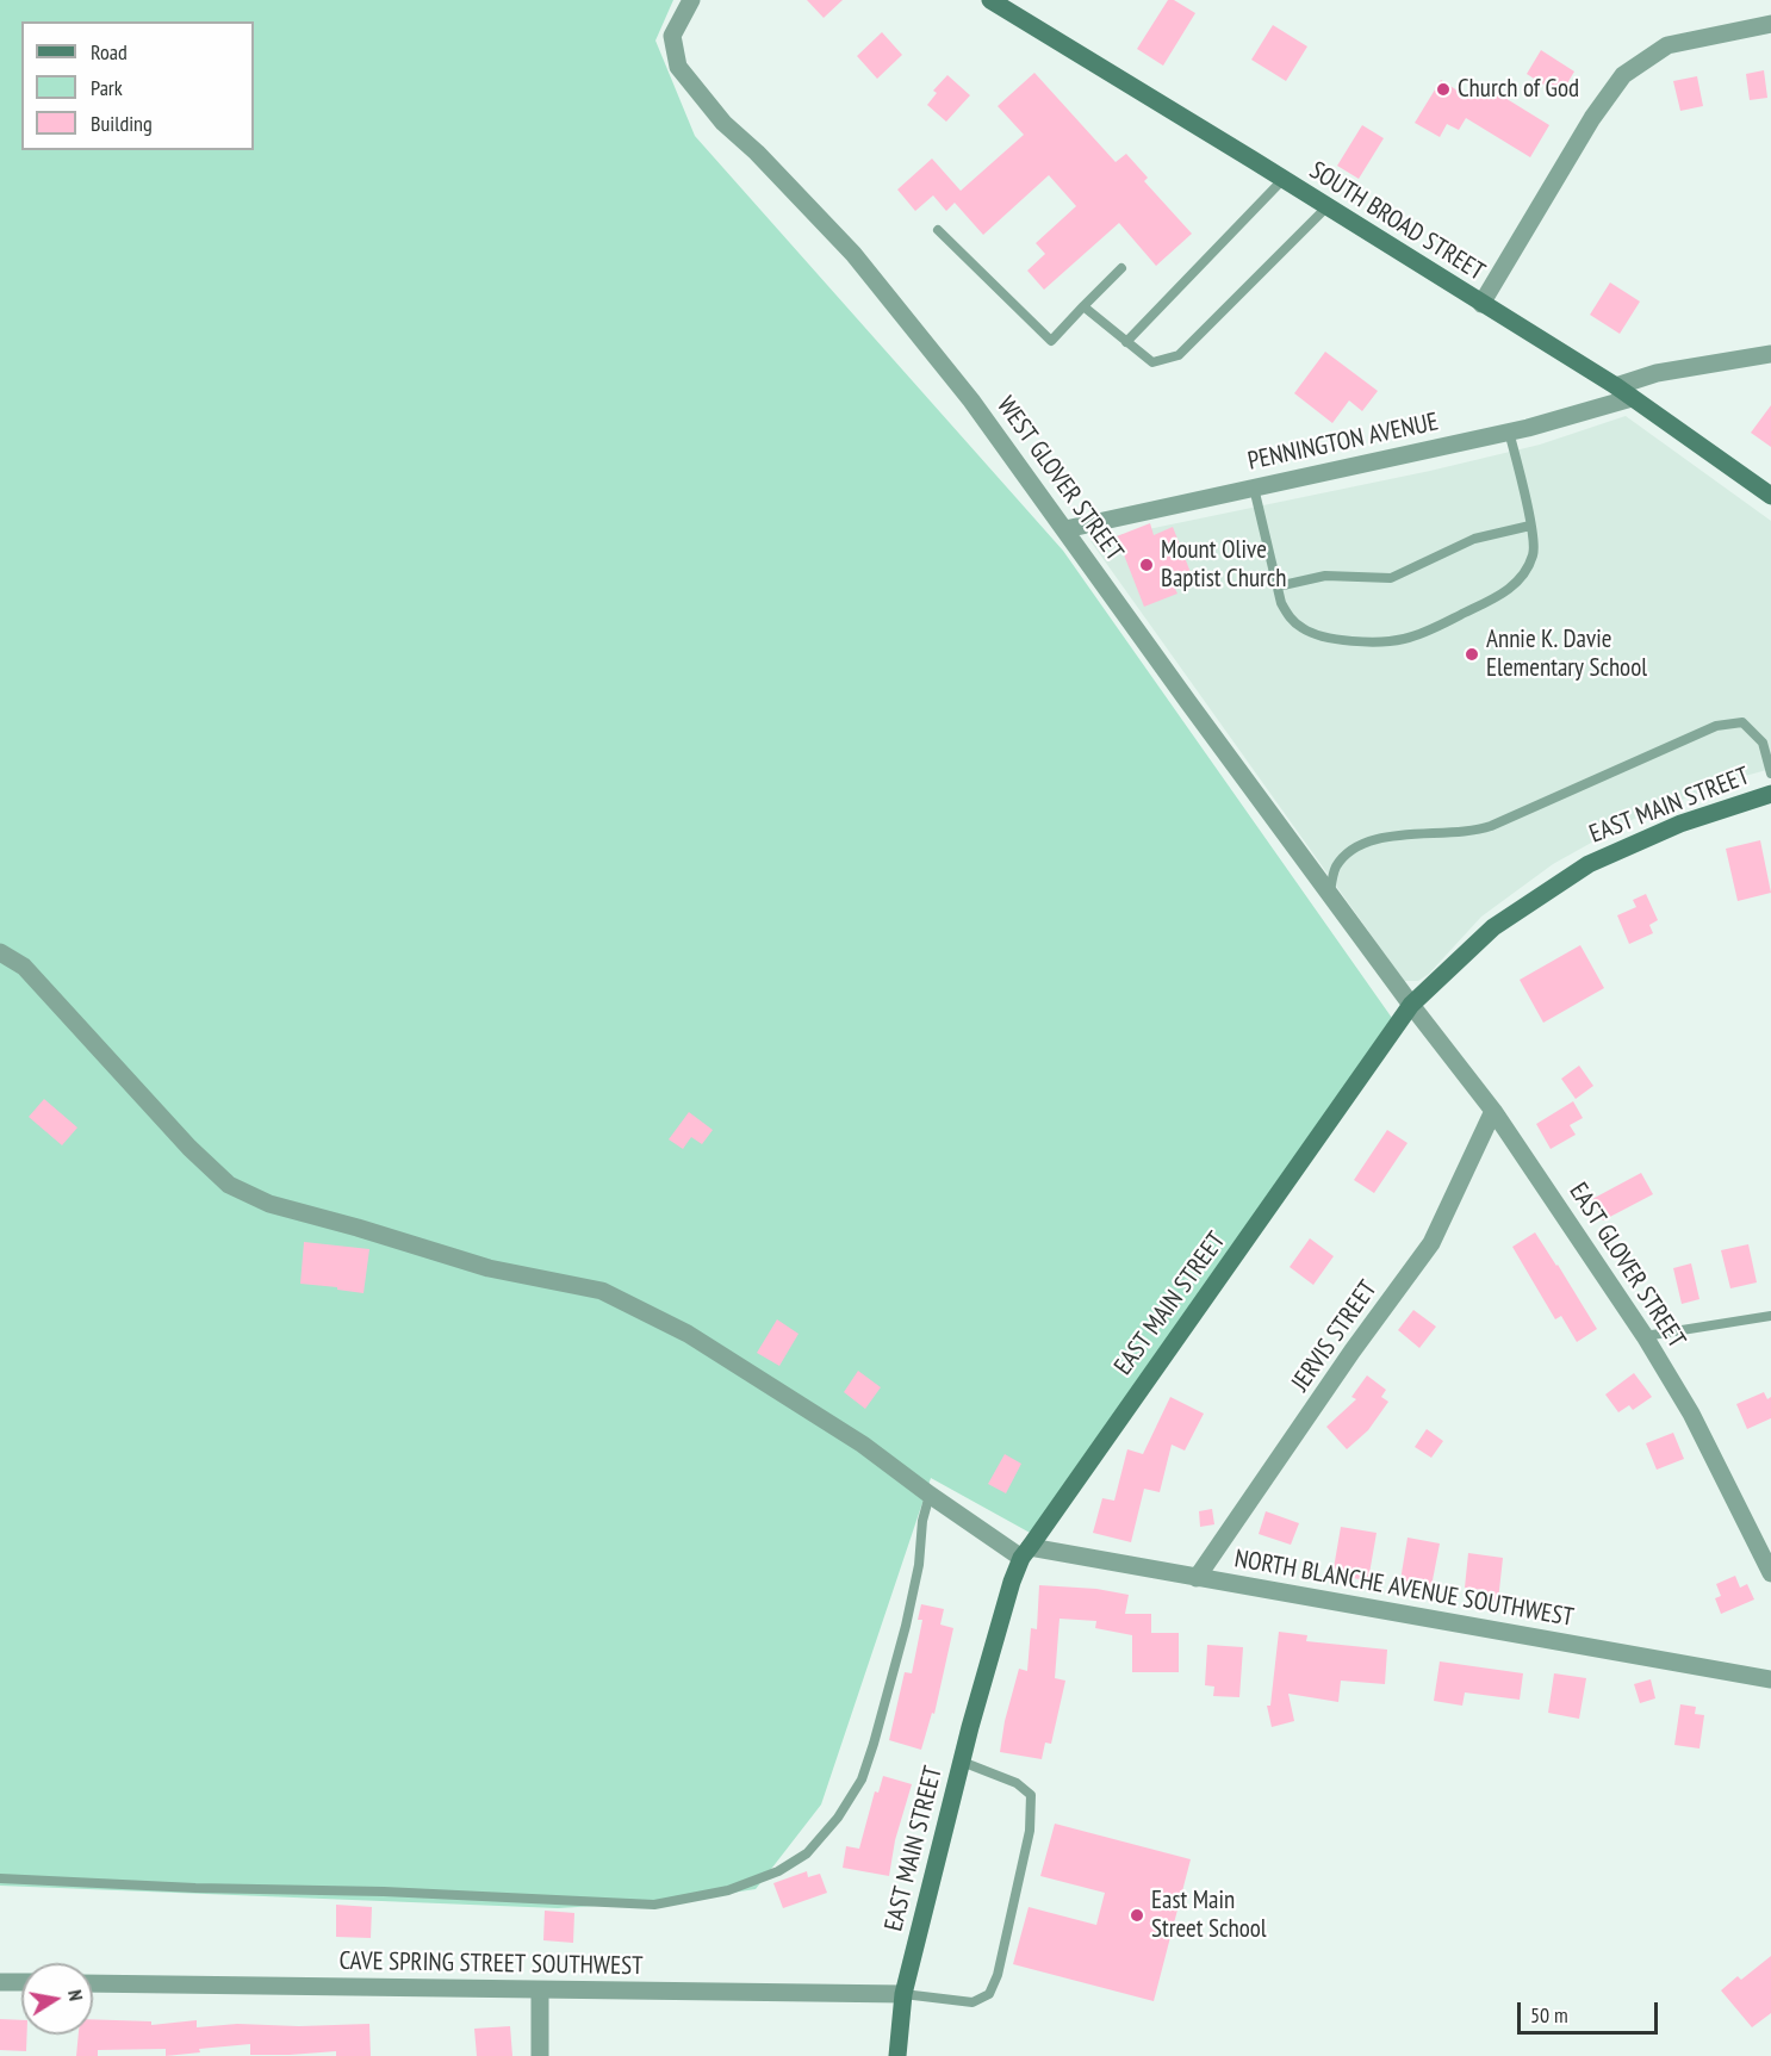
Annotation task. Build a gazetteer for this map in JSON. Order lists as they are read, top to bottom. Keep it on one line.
{"streets":{"main road":["SOUTH BROAD STREET","EAST MAIN STREET"],"street":["PENNINGTON AVENUE","WEST GLOVER STREET","EAST GLOVER STREET","JERVIS STREET","NORTH BLANCHE AVENUE SOUTHWEST","CAVE SPRING STREET SOUTHWEST"]},"crossings":[["SOUTH BROAD STREET","PENNINGTON AVENUE"],["PENNINGTON AVENUE","WEST GLOVER STREET"],["WEST GLOVER STREET","EAST MAIN STREET"],["WEST GLOVER STREET","EAST GLOVER STREET"],["EAST MAIN STREET","EAST GLOVER STREET"],["EAST MAIN STREET","NORTH BLANCHE AVENUE SOUTHWEST"],["EAST MAIN STREET","CAVE SPRING STREET SOUTHWEST"],["EAST GLOVER STREET","JERVIS STREET"],["JERVIS STREET","NORTH BLANCHE AVENUE SOUTHWEST"]],"places":["Church of God","Mount Olive Baptist Church","Annie K. Davie Elementary School","East Main Street School"],"legend":["Road","Park","Building"],"scale_bar":"50 m","north":"right"}
